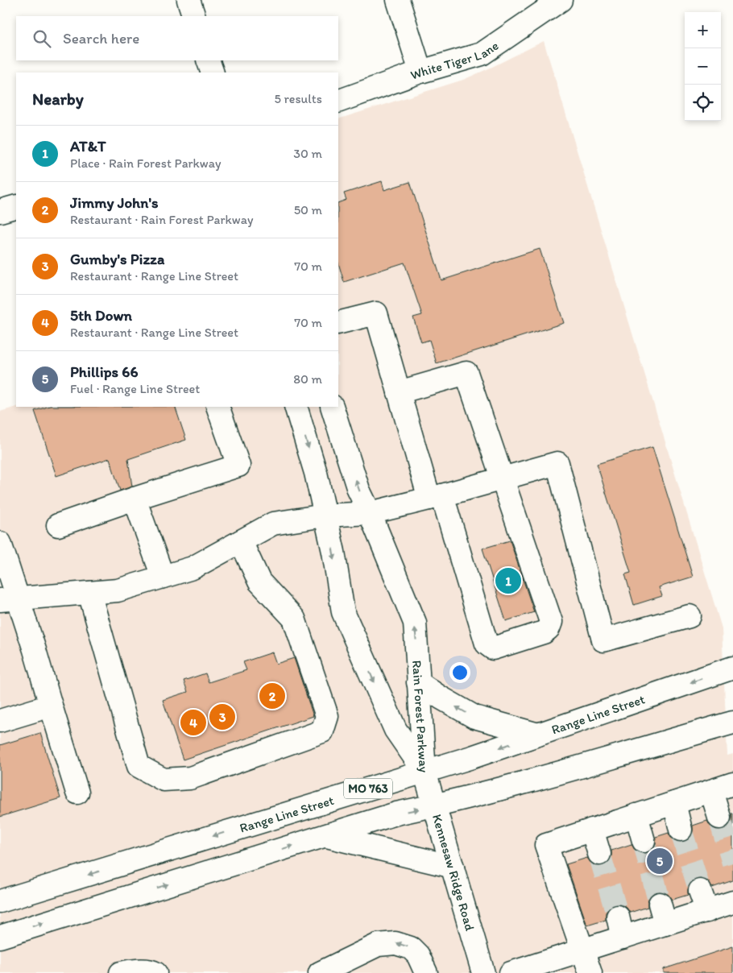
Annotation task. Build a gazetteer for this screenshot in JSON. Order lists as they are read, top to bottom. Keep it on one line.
{"streets":{"main road":["White Tiger Lane","Rain Forest Parkway","Range Line Street","MO 763","Kennesaw Ridge Road"]},"crossings":[["Rain Forest Parkway","Range Line Street"],["Rain Forest Parkway","Kennesaw Ridge Road"],["Range Line Street","Kennesaw Ridge Road"],["MO 763","Kennesaw Ridge Road"]],"page":{"map_buttons":["+","−"],"search":"Search here","heading":["Nearby","5 results"],"list":[{"mark":"1","name":"AT&T","note":"Place · Rain Forest Parkway","value":"30 m"},{"mark":"2","name":"Jimmy John's","note":"Restaurant · Rain Forest Parkway","value":"50 m"},{"mark":"3","name":"Gumby's Pizza","note":"Restaurant · Range Line Street","value":"70 m"},{"mark":"4","name":"5th Down","note":"Restaurant · Range Line Street","value":"70 m"},{"mark":"5","name":"Phillips 66","note":"Fuel · Range Line Street","value":"80 m"}],"pins":["1","2","3","4","5"]}}
